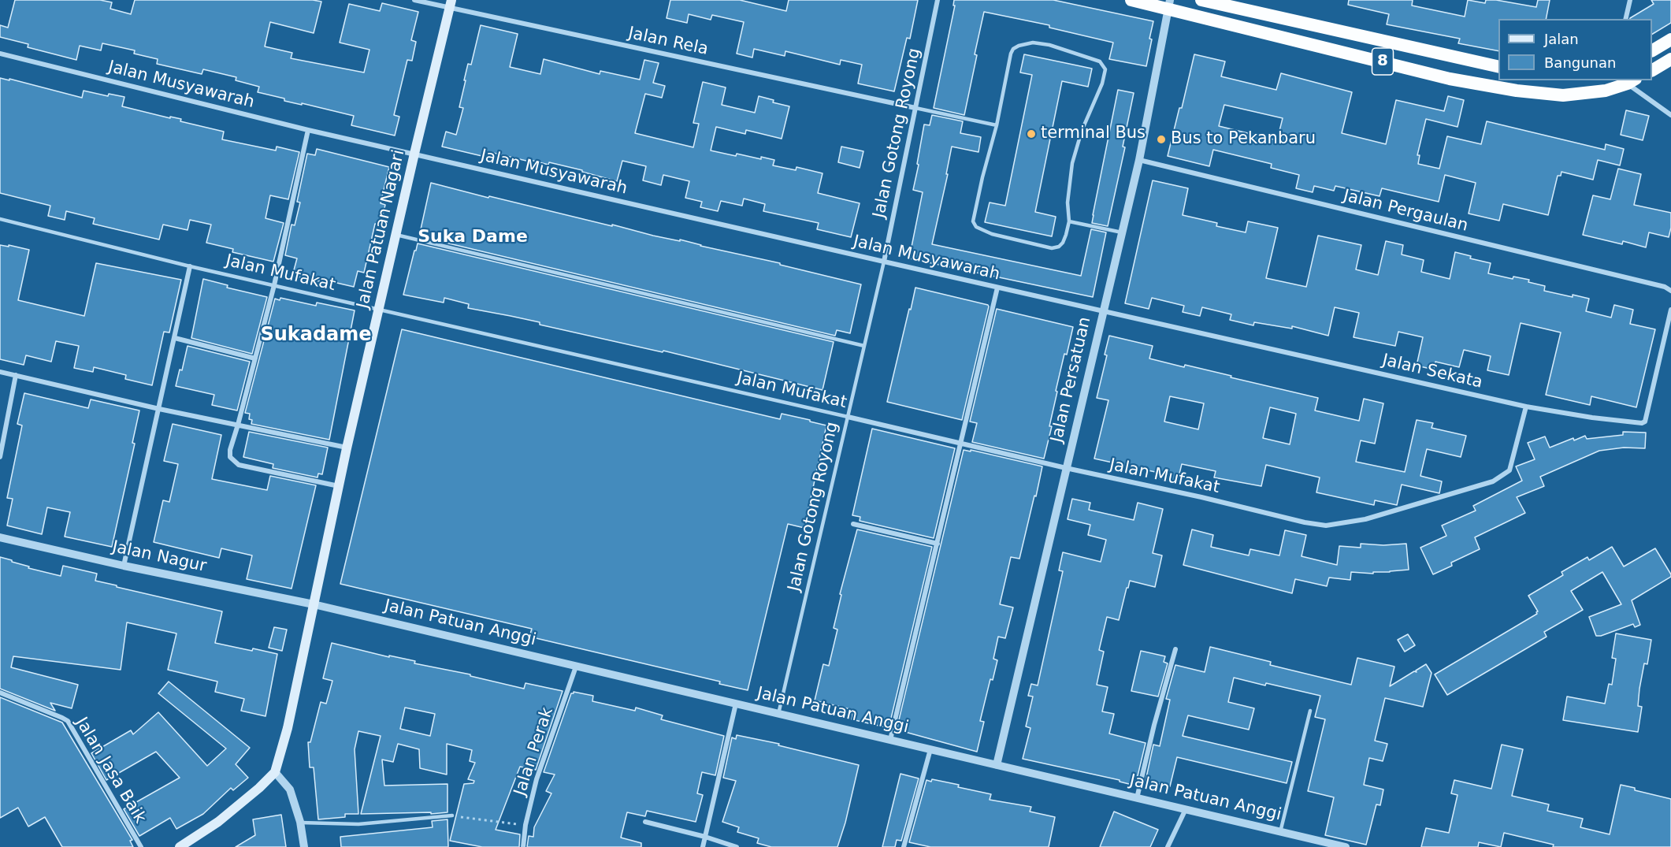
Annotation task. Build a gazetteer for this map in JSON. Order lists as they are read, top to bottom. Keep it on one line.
{"streets":{"highway":["8"],"main road":["Jalan Patuan Nagari"],"street":["Jalan Rela","Jalan Musyawarah","Jalan Gotong Royong","Jalan Pergaulan","Jalan Mufakat","Jalan Sekata","Jalan Persatuan","Jalan Nagur","Jalan Patuan Anggi","Jalan Perak","Jalan Jasa Baik"]},"crossings":[["Jalan Rela","Jalan Gotong Royong"],["Jalan Rela","Jalan Patuan Nagari"],["8","Jalan Persatuan"],["Jalan Musyawarah","Jalan Gotong Royong"],["Jalan Musyawarah","Jalan Patuan Nagari"],["Jalan Musyawarah","Jalan Sekata"],["Jalan Musyawarah","Jalan Persatuan"],["Jalan Gotong Royong","Jalan Mufakat"],["Jalan Gotong Royong","Jalan Patuan Anggi"],["Jalan Pergaulan","Jalan Persatuan"],["Jalan Patuan Nagari","Jalan Mufakat"],["Jalan Patuan Nagari","Jalan Nagur"],["Jalan Patuan Nagari","Jalan Patuan Anggi"],["Jalan Mufakat","Jalan Sekata"],["Jalan Mufakat","Jalan Persatuan"],["Jalan Sekata","Jalan Persatuan"],["Jalan Persatuan","Jalan Patuan Anggi"],["Jalan Nagur","Jalan Patuan Anggi"],["Jalan Patuan Anggi","Jalan Perak"]],"districts":["Suka Dame","Sukadame"],"places":["terminal Bus","Bus to Pekanbaru"],"legend":["Jalan","Bangunan"]}
